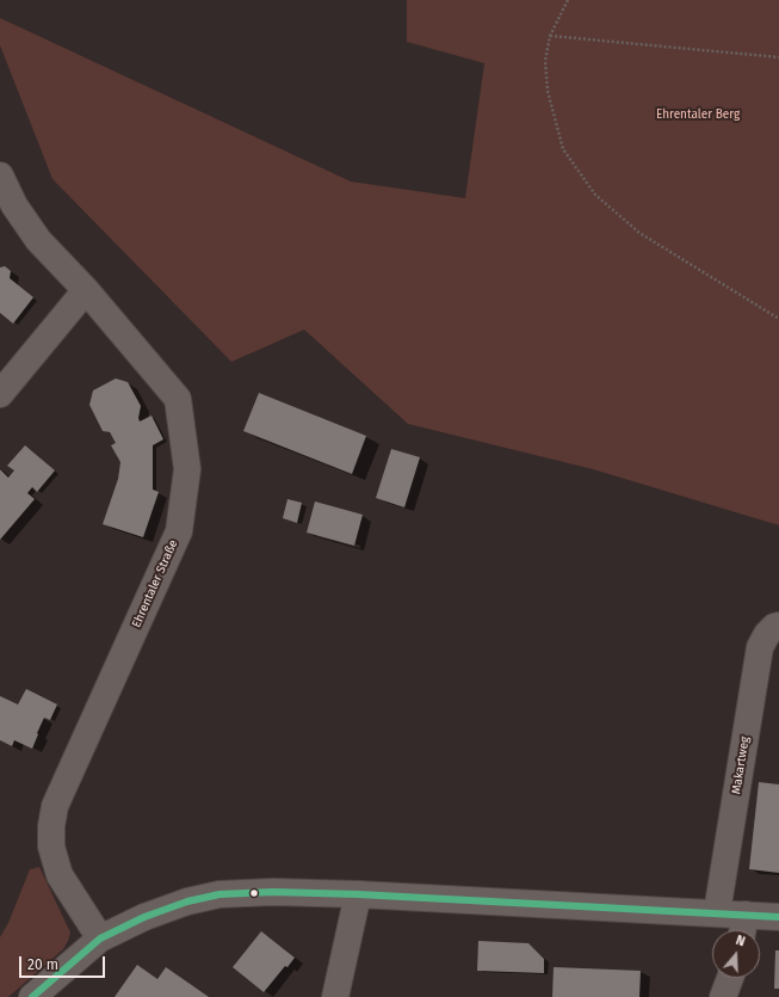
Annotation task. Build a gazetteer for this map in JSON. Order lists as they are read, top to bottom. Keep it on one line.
{"streets":{"street":["Ehrentaler Straße","Makartweg"]},"parks":["Ehrentaler Berg"],"scale_bar":"20 m","north":"top"}
